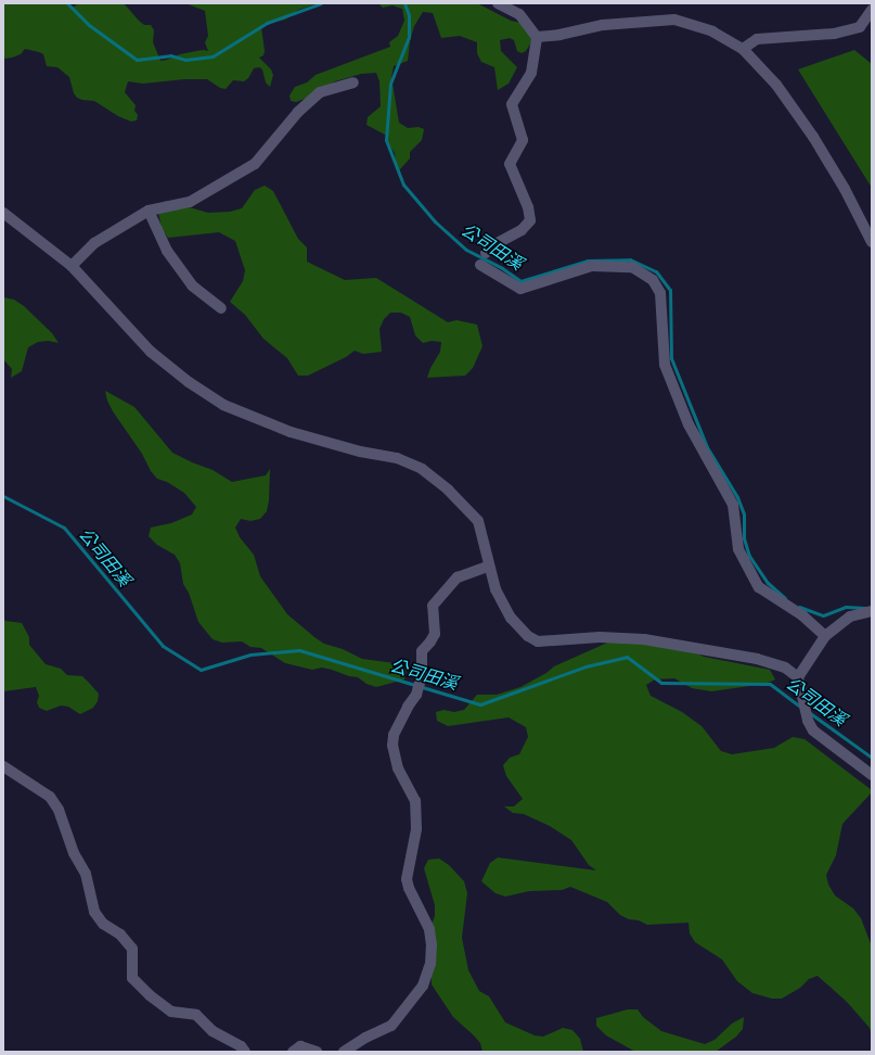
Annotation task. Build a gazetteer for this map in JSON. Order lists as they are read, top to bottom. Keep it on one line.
{"water":["公司田溪"]}
